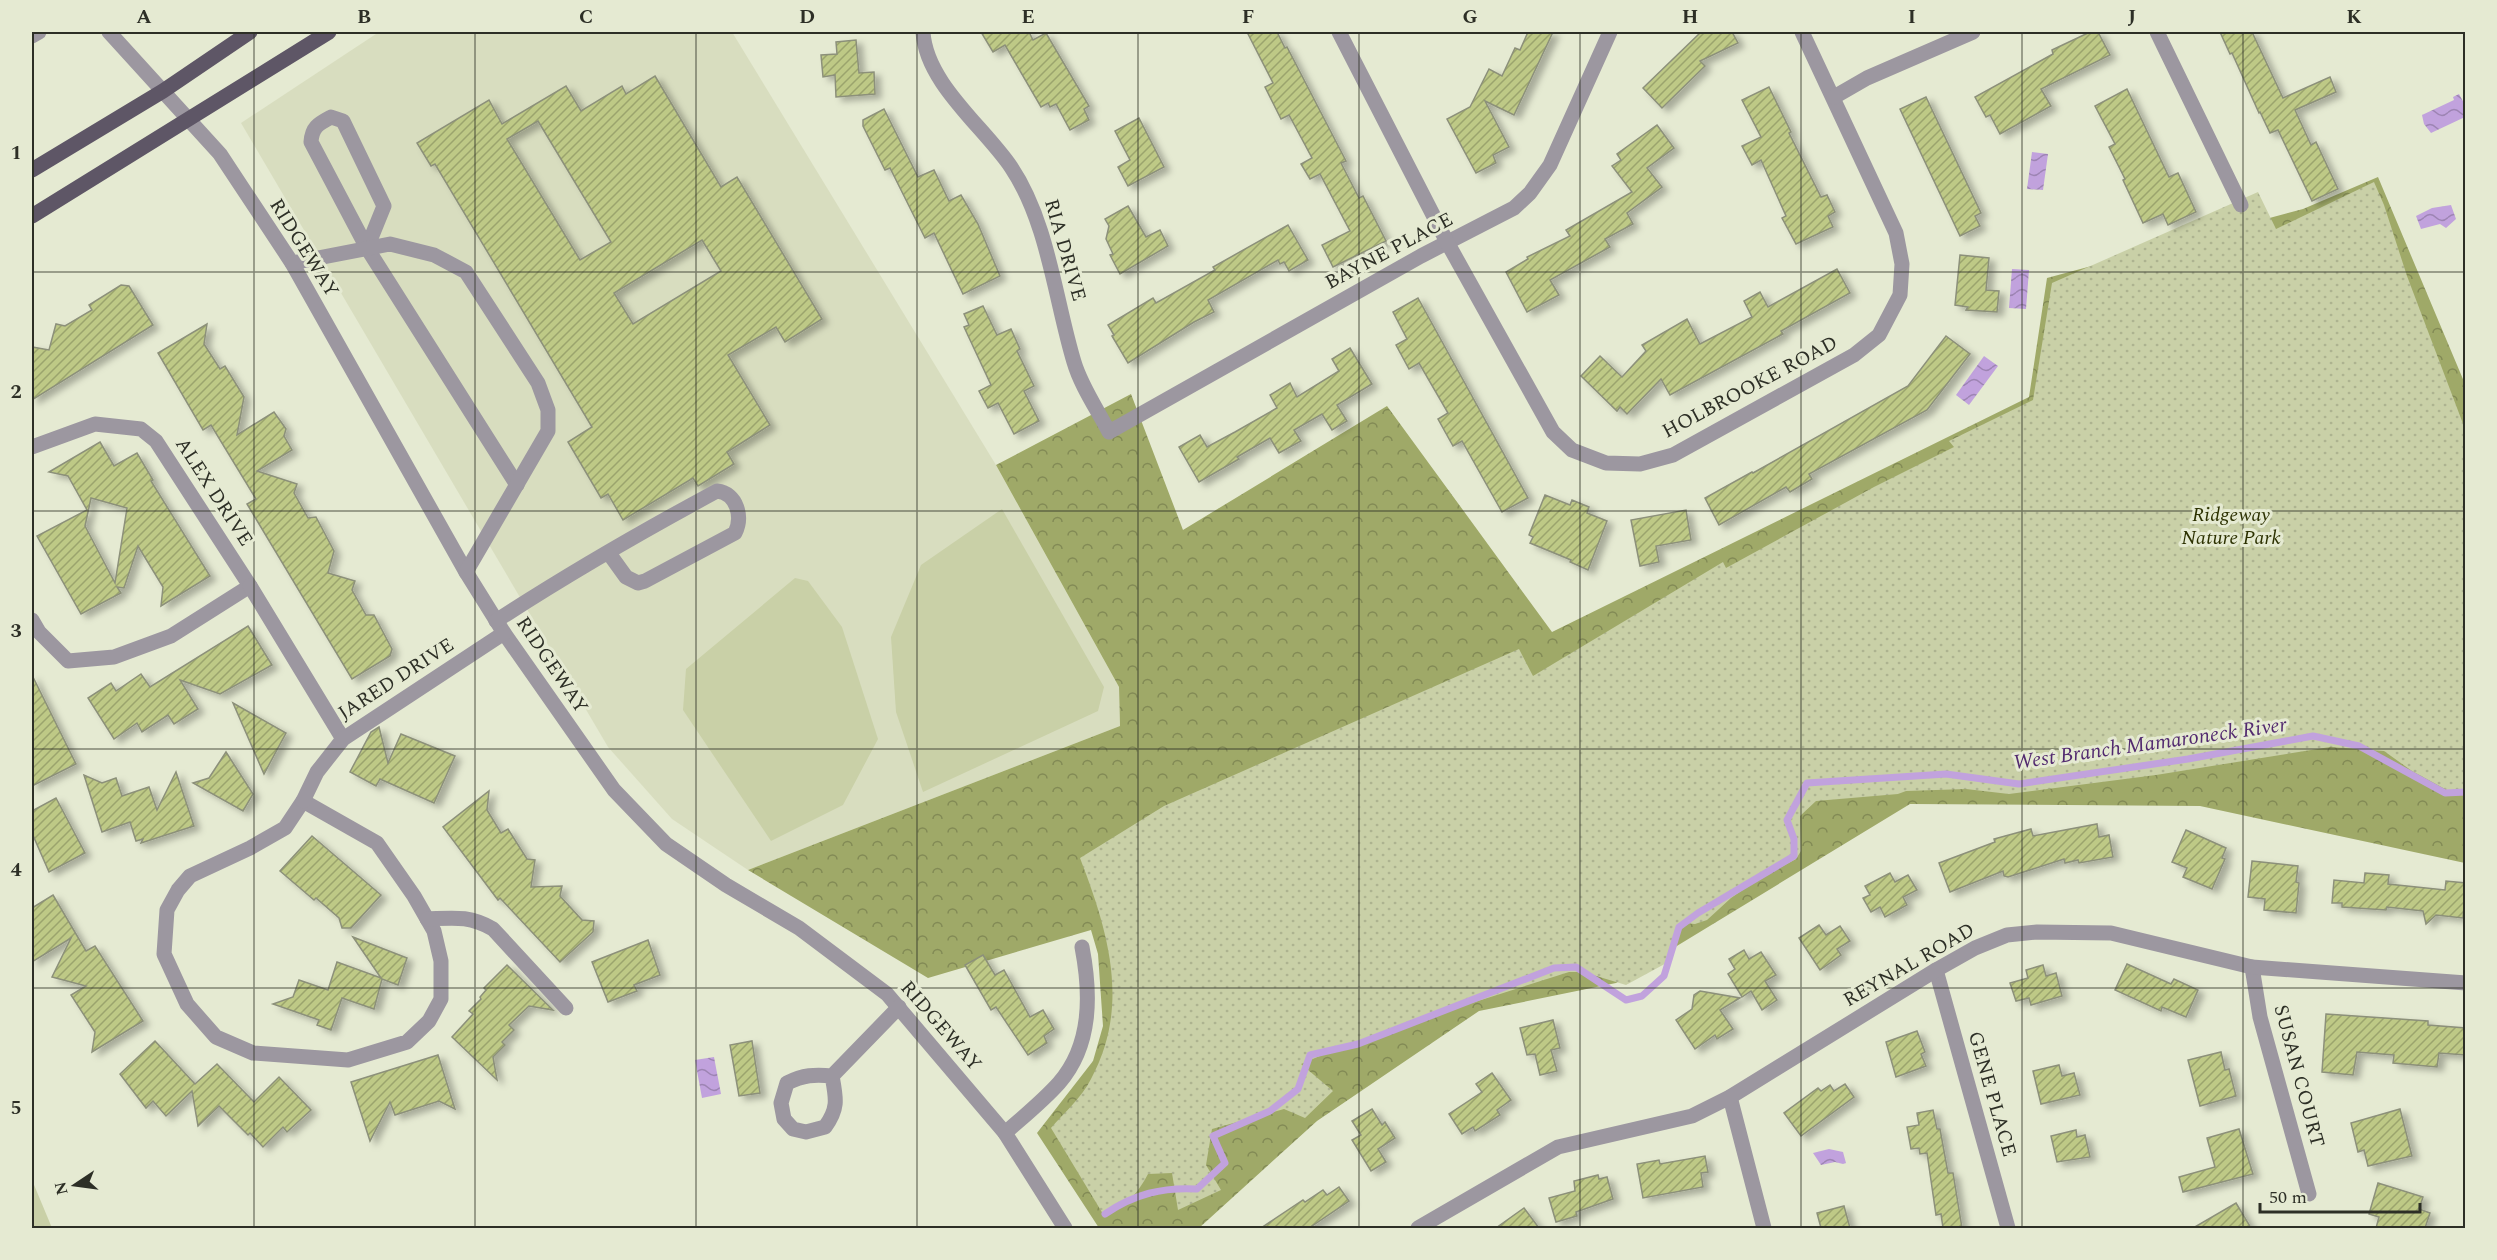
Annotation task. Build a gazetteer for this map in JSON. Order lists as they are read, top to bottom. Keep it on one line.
{"streets":{"street":["RIDGEWAY","RIA DRIVE","BAYNE PLACE","HOLBROOKE ROAD","ALEX DRIVE","JARED DRIVE","REYNAL ROAD","SUSAN COURT","GENE PLACE"]},"crossings":[["RIDGEWAY","JARED DRIVE"],["RIA DRIVE","BAYNE PLACE"],["BAYNE PLACE","HOLBROOKE ROAD"],["ALEX DRIVE","JARED DRIVE"],["REYNAL ROAD","SUSAN COURT"],["REYNAL ROAD","GENE PLACE"]],"water":["West Branch Mamaroneck River"],"parks":["Ridgeway Nature Park"],"scale_bar":"50 m","north":"left","grid":{"columns":["A","B","C","D","E","F","G","H","I","J","K"],"rows":["1","2","3","4","5"]}}
